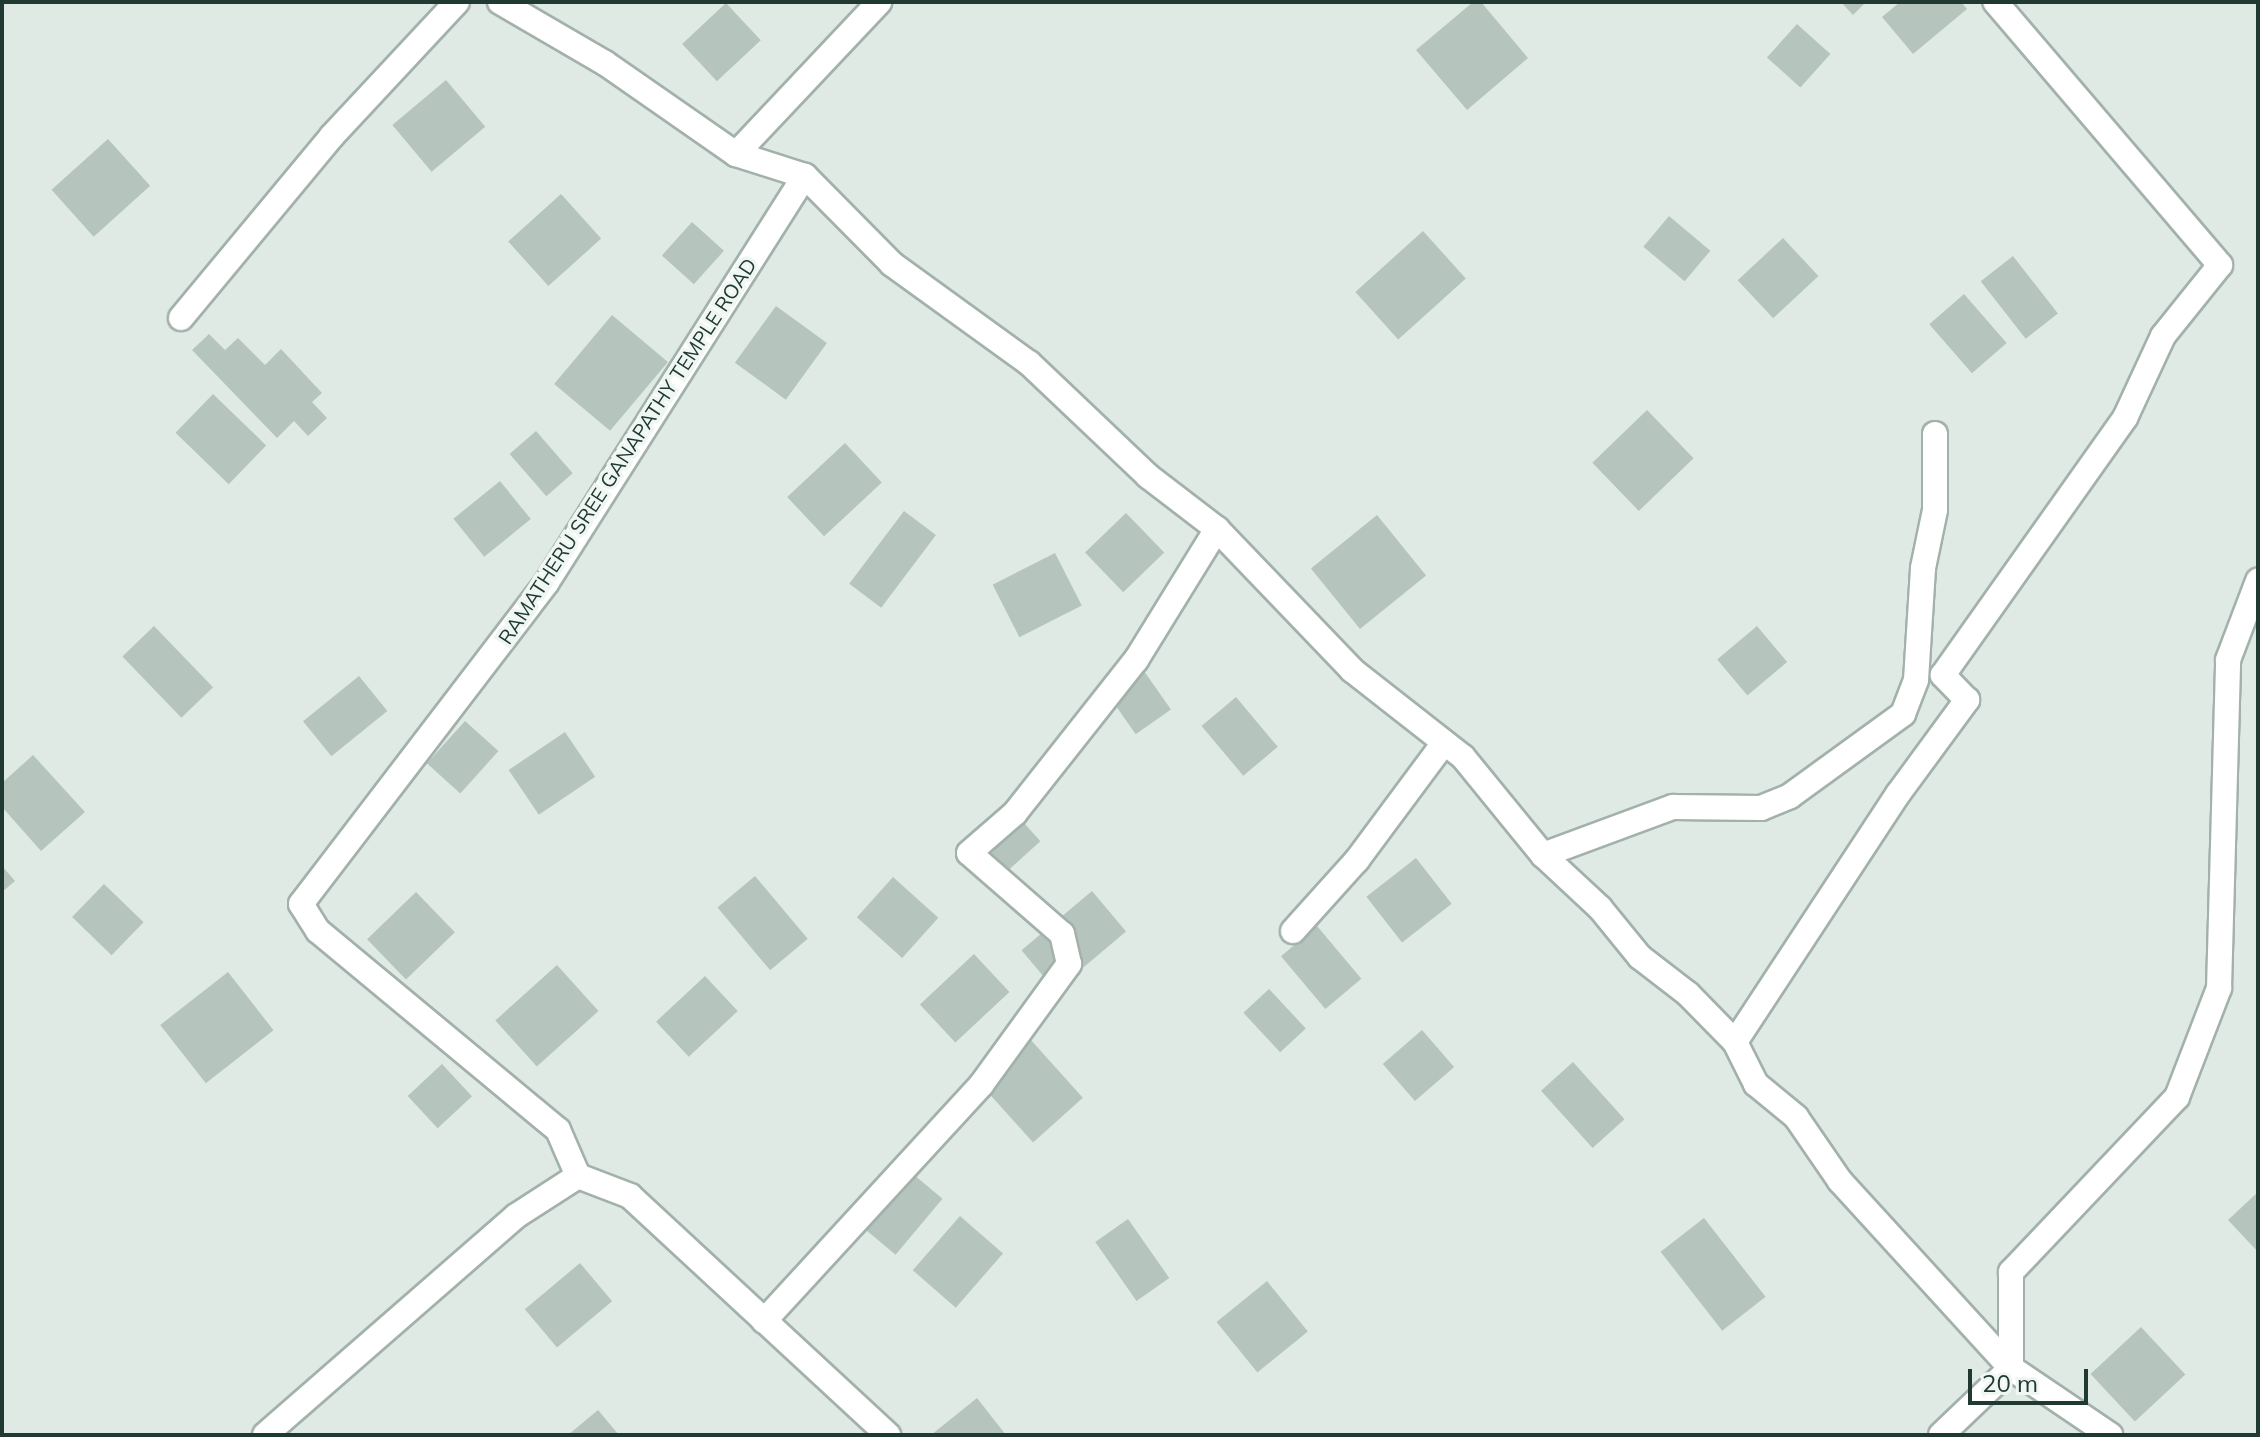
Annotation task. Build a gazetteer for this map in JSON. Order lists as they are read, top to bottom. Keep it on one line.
{"streets":{"street":["RAMATHERU SREE GANAPATHY TEMPLE ROAD"]},"scale_bar":"20 m"}
